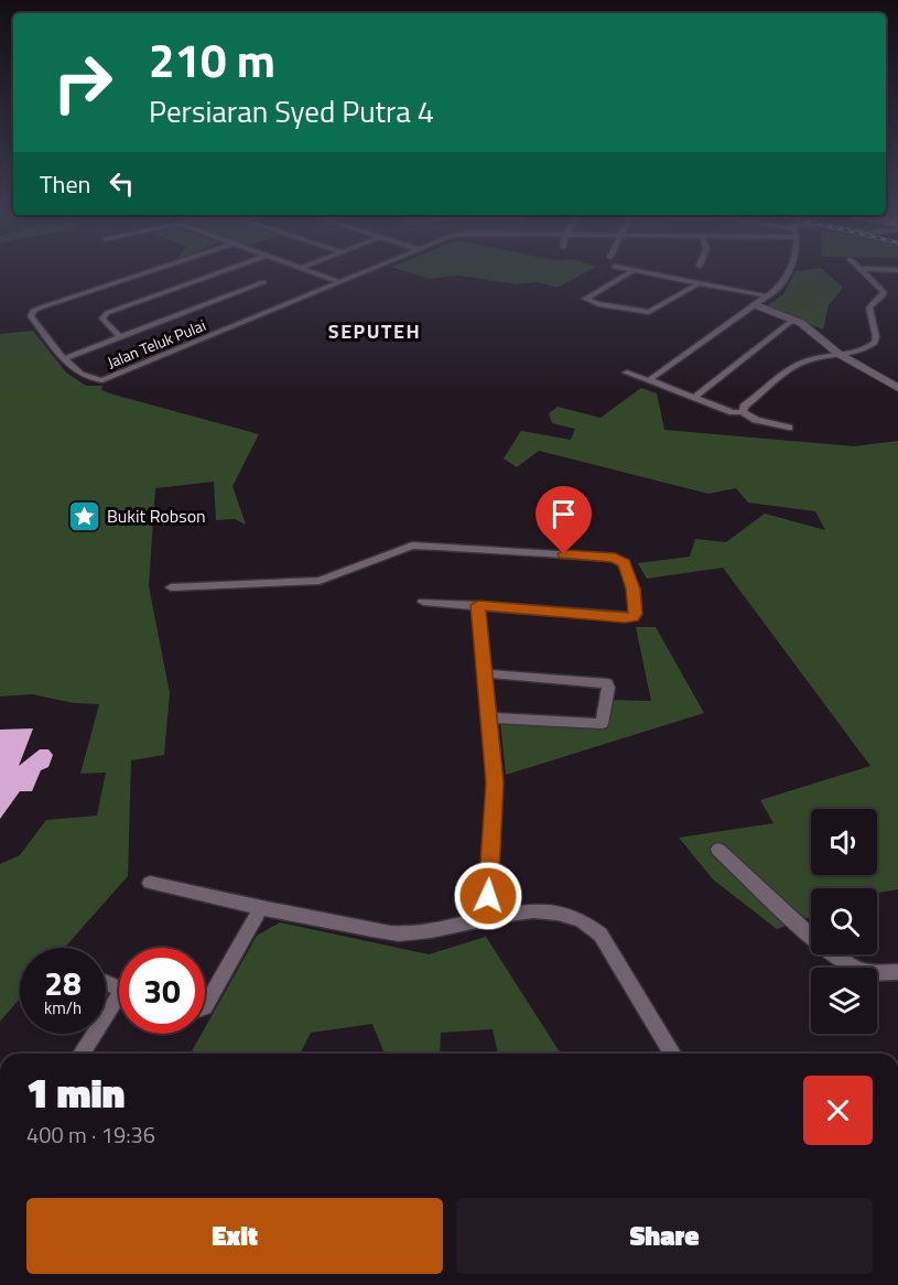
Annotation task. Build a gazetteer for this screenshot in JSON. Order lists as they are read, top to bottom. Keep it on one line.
{"streets":{"street":["Jalan Teluk Pulai"]},"districts":["SEPUTEH"],"places":{"place":["Bukit Robson"]},"page":{"turn":["210 m","Persiaran Syed Putra 4"],"then":"Then","speed":"28 km/h","limit":"30","heading":["1 min","400 m · 19:36"],"buttons":["Exit","Share"]}}
